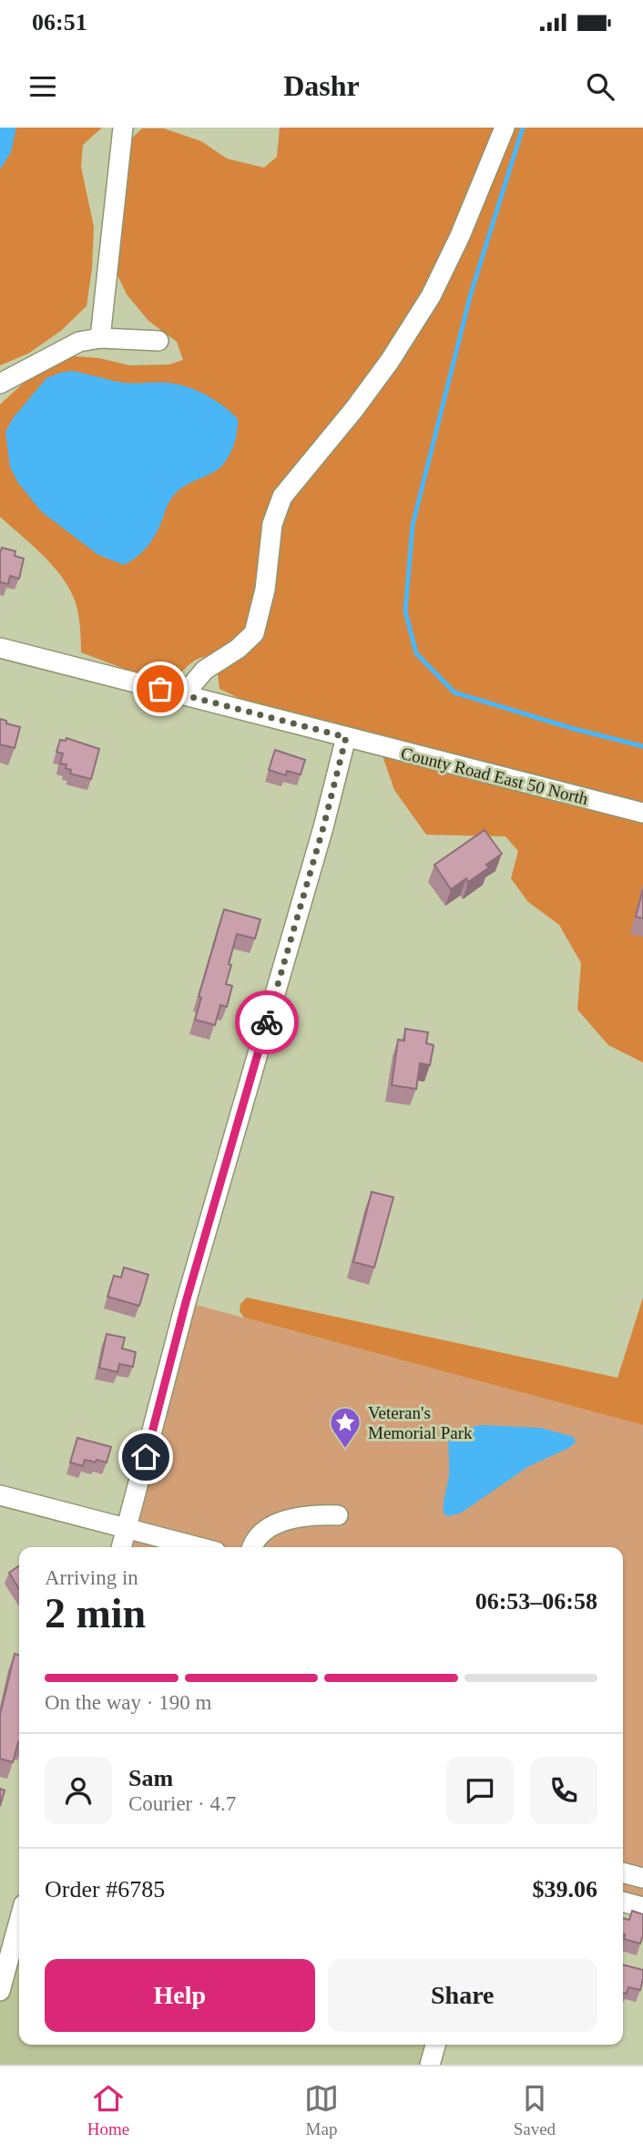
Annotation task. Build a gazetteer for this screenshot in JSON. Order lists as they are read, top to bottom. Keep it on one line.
{"streets":{"street":["County Road East 50 North"]},"places":{"place":["Veteran's Memorial Park"]},"page":{"status":"06:51","header":"Dashr","heading":["2 min","Arriving in","06:53–06:58"],"panel":["Sam","Courier · 4.7","Order #6785","$39.06"],"bar":"On the way · 190 m","buttons":["Help","Share"],"tabs":["Home","Map","Saved"]}}
